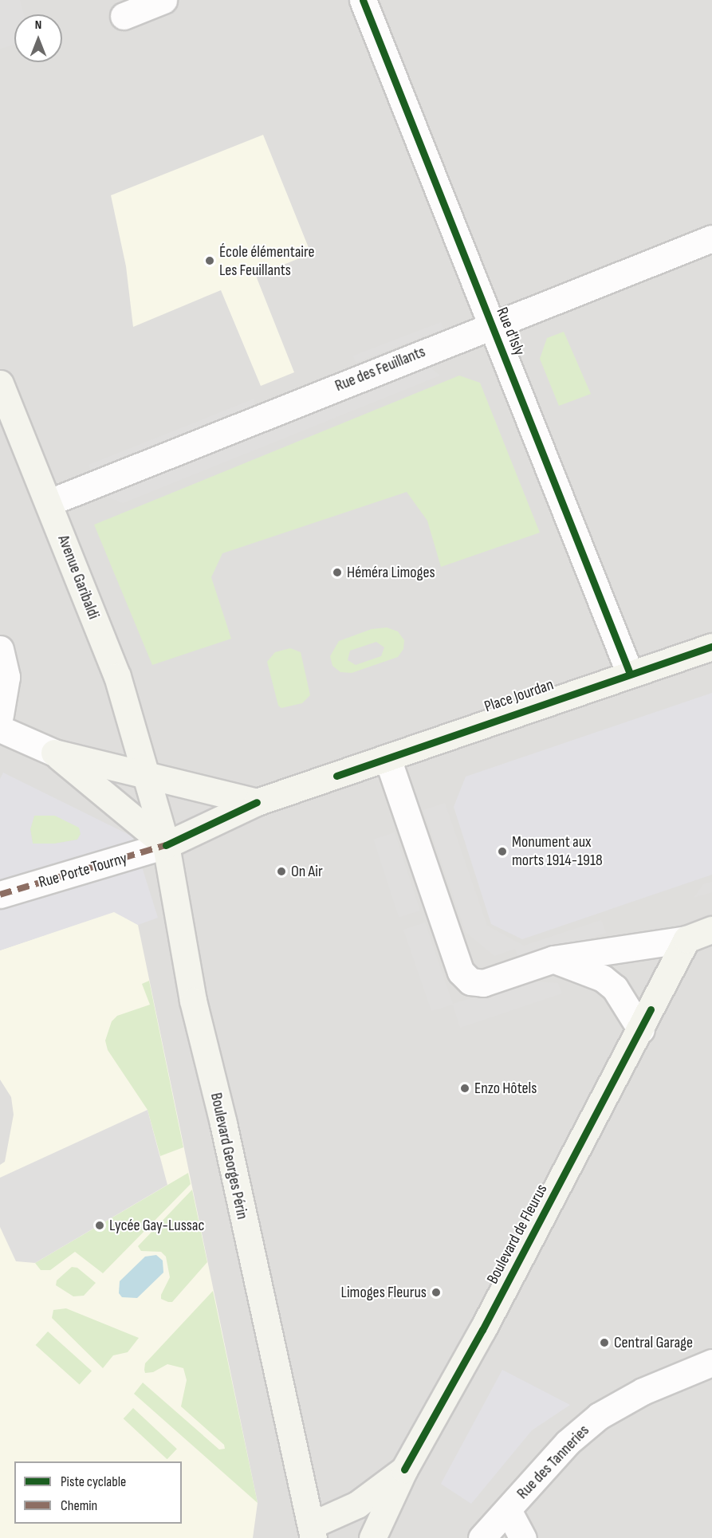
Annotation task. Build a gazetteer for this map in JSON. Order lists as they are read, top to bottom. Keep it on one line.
{"streets":{"main road":["Avenue Garibaldi","Place Jourdan","Boulevard Georges Périn","Boulevard de Fleurus"],"street":["Rue d'Isly","Rue des Feuillants","Rue Porte Tourny","Rue des Tanneries"]},"crossings":[["Rue d'Isly","Rue des Feuillants"],["Rue d'Isly","Place Jourdan"],["Rue des Feuillants","Avenue Garibaldi"],["Avenue Garibaldi","Boulevard Georges Périn"],["Place Jourdan","Rue Porte Tourny"],["Place Jourdan","Boulevard Georges Périn"],["Rue Porte Tourny","Boulevard Georges Périn"],["Boulevard Georges Périn","Boulevard de Fleurus"]],"places":["École élémentaire Les Feuillants","Héméra Limoges","Monument aux morts 1914-1918","On Air","Enzo Hôtels","Lycée Gay-Lussac","Limoges Fleurus","Central Garage"],"legend":["Piste cyclable","Chemin"],"north":"top"}
